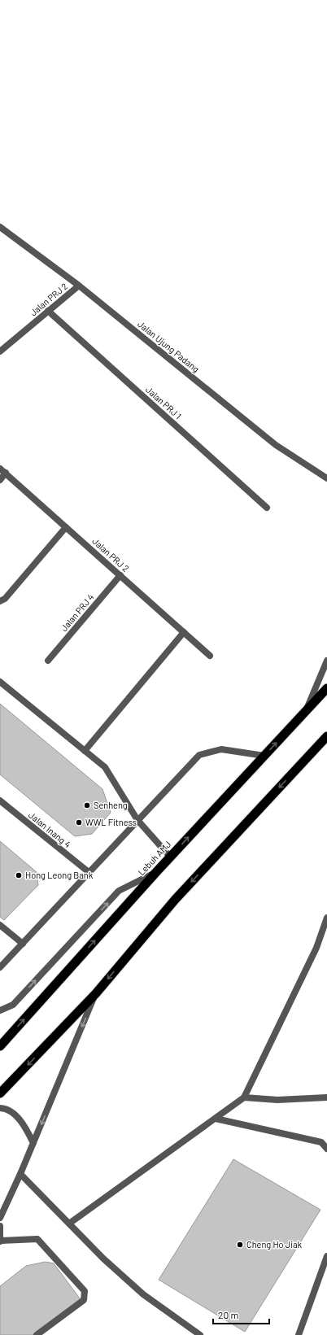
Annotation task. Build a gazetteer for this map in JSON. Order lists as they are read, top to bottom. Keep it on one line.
{"streets":{"highway":["Lebuh AMJ"],"street":["Jalan PRJ 2","Jalan Ujung Padang","Jalan PRJ 1","Jalan PRJ 4","Jalan Inang 4"]},"crossings":[["Jalan PRJ 2","Jalan Ujung Padang"],["Jalan PRJ 2","Jalan PRJ 1"],["Jalan PRJ 2","Jalan PRJ 4"]],"places":["Senheng","WWL Fitness","Hong Leong Bank","Cheng Ho Jiak"],"scale_bar":"20 m"}
